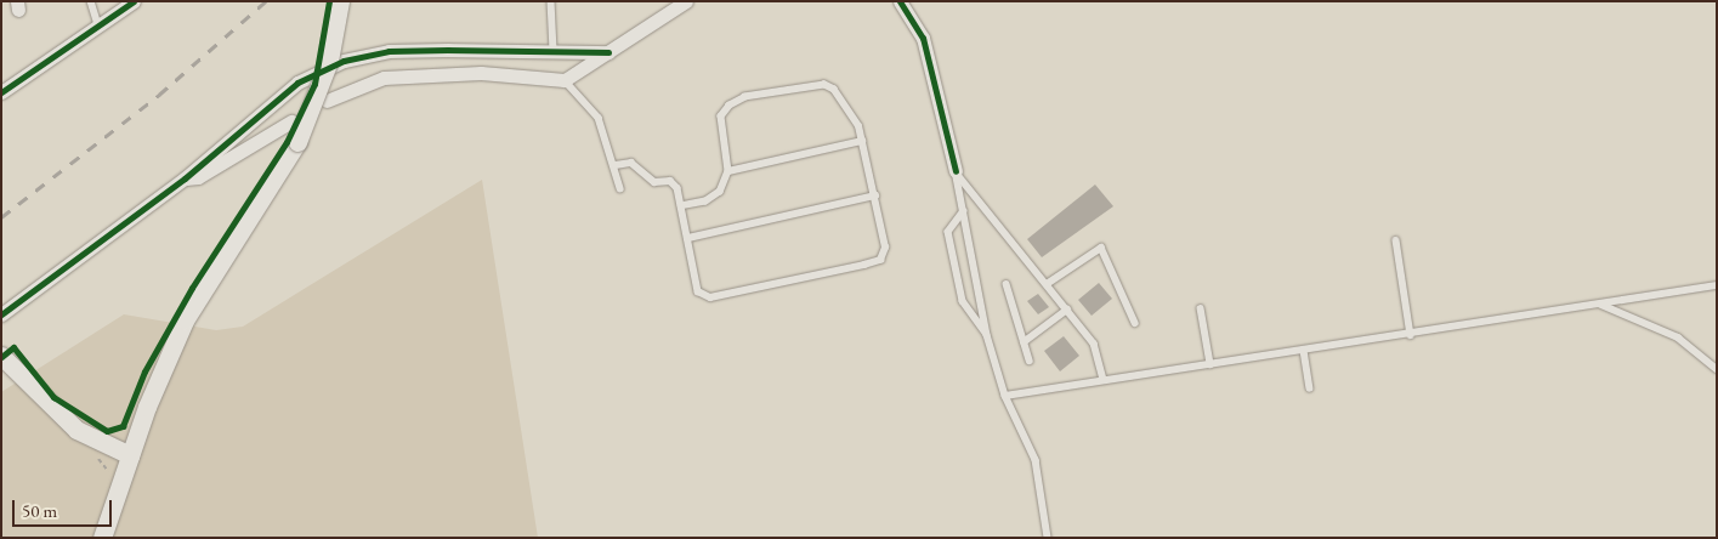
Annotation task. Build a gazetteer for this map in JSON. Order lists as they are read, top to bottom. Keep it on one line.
{"scale_bar":"50 m"}
